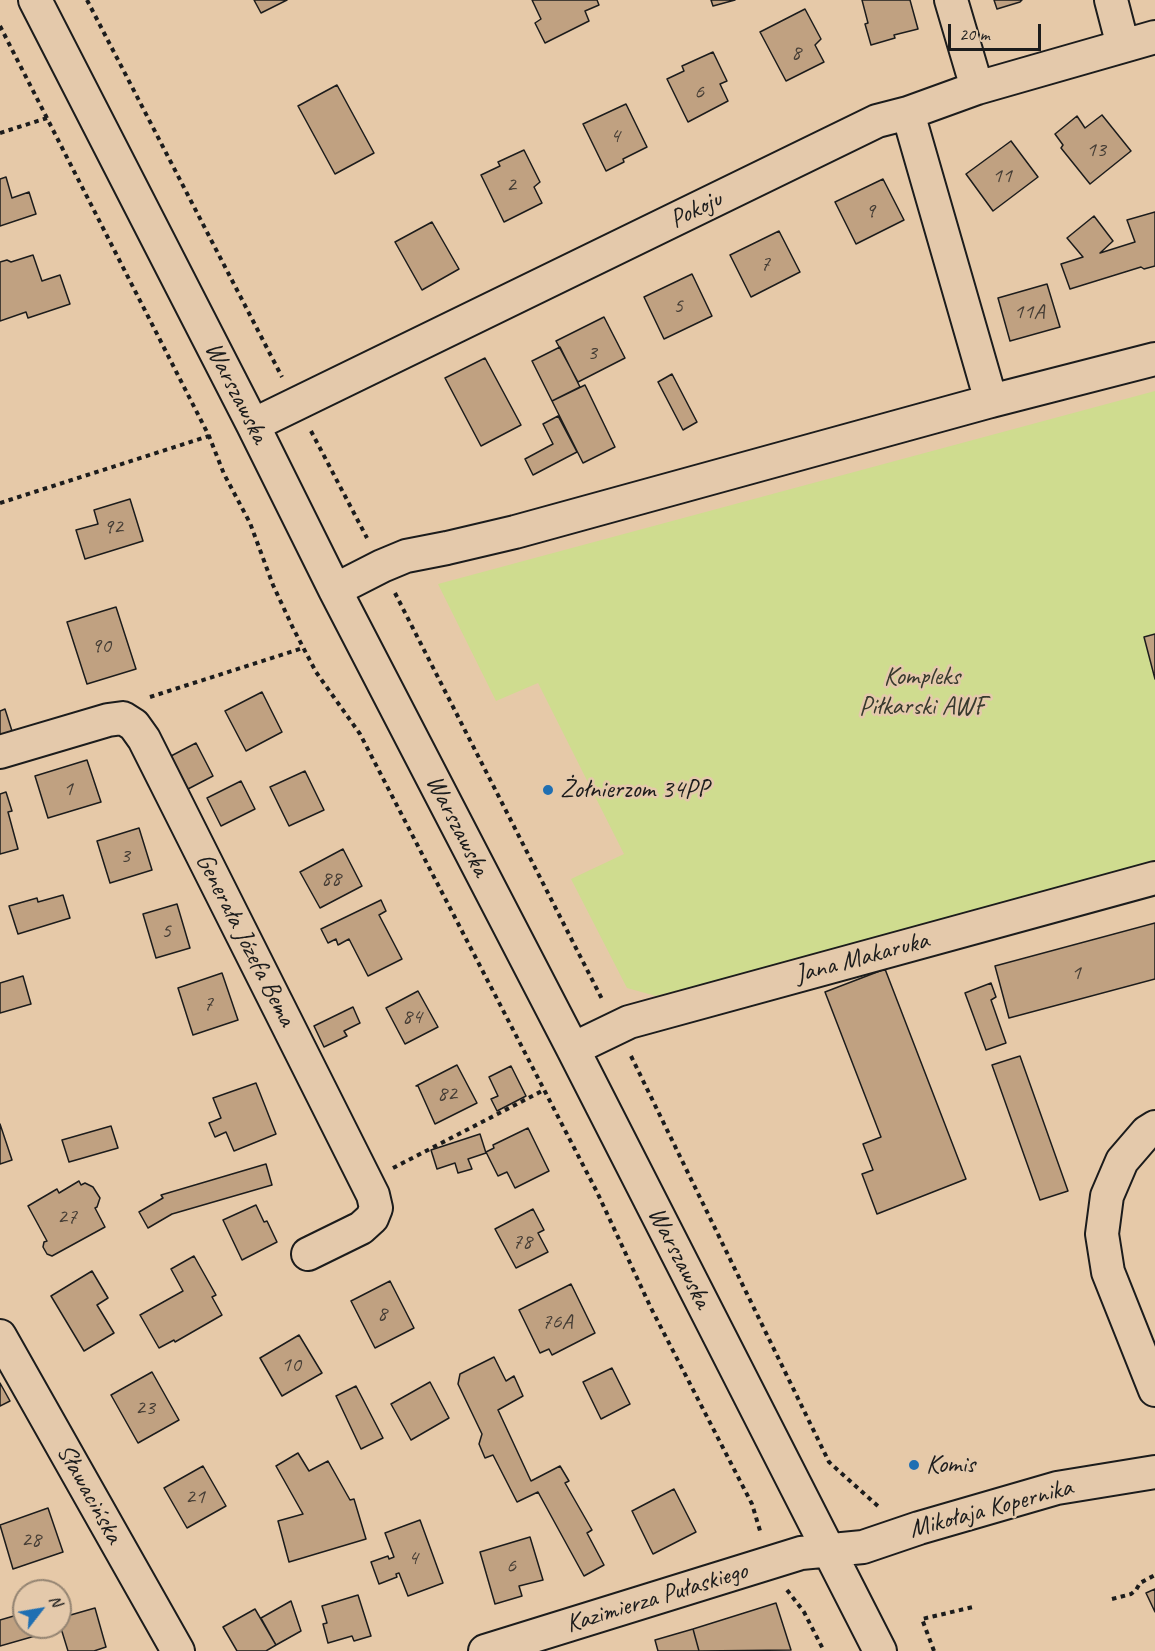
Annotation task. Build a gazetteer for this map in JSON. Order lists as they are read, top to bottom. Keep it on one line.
{"streets":{"street":["Pokoju","Warszawska","Generała Józefa Bema","Jana Makaruka","Sławacińska","Mikołaja Kopernika","Kazimierza Pułaskiego"]},"crossings":[["Pokoju","Warszawska"],["Warszawska","Jana Makaruka"],["Warszawska","Mikołaja Kopernika"],["Warszawska","Kazimierza Pułaskiego"],["Mikołaja Kopernika","Kazimierza Pułaskiego"]],"parks":["Kompleks Piłkarski AWF"],"places":["Żołnierzom 34PP","Komis"],"house_numbers":["8","6","4","13","11","2","9","7","5","11A","3","92","90","1","3","88","5","1","7","84","82","27","78","8","76A","10","23","21","28","4","6"],"scale_bar":"20 m","north":"top right"}
